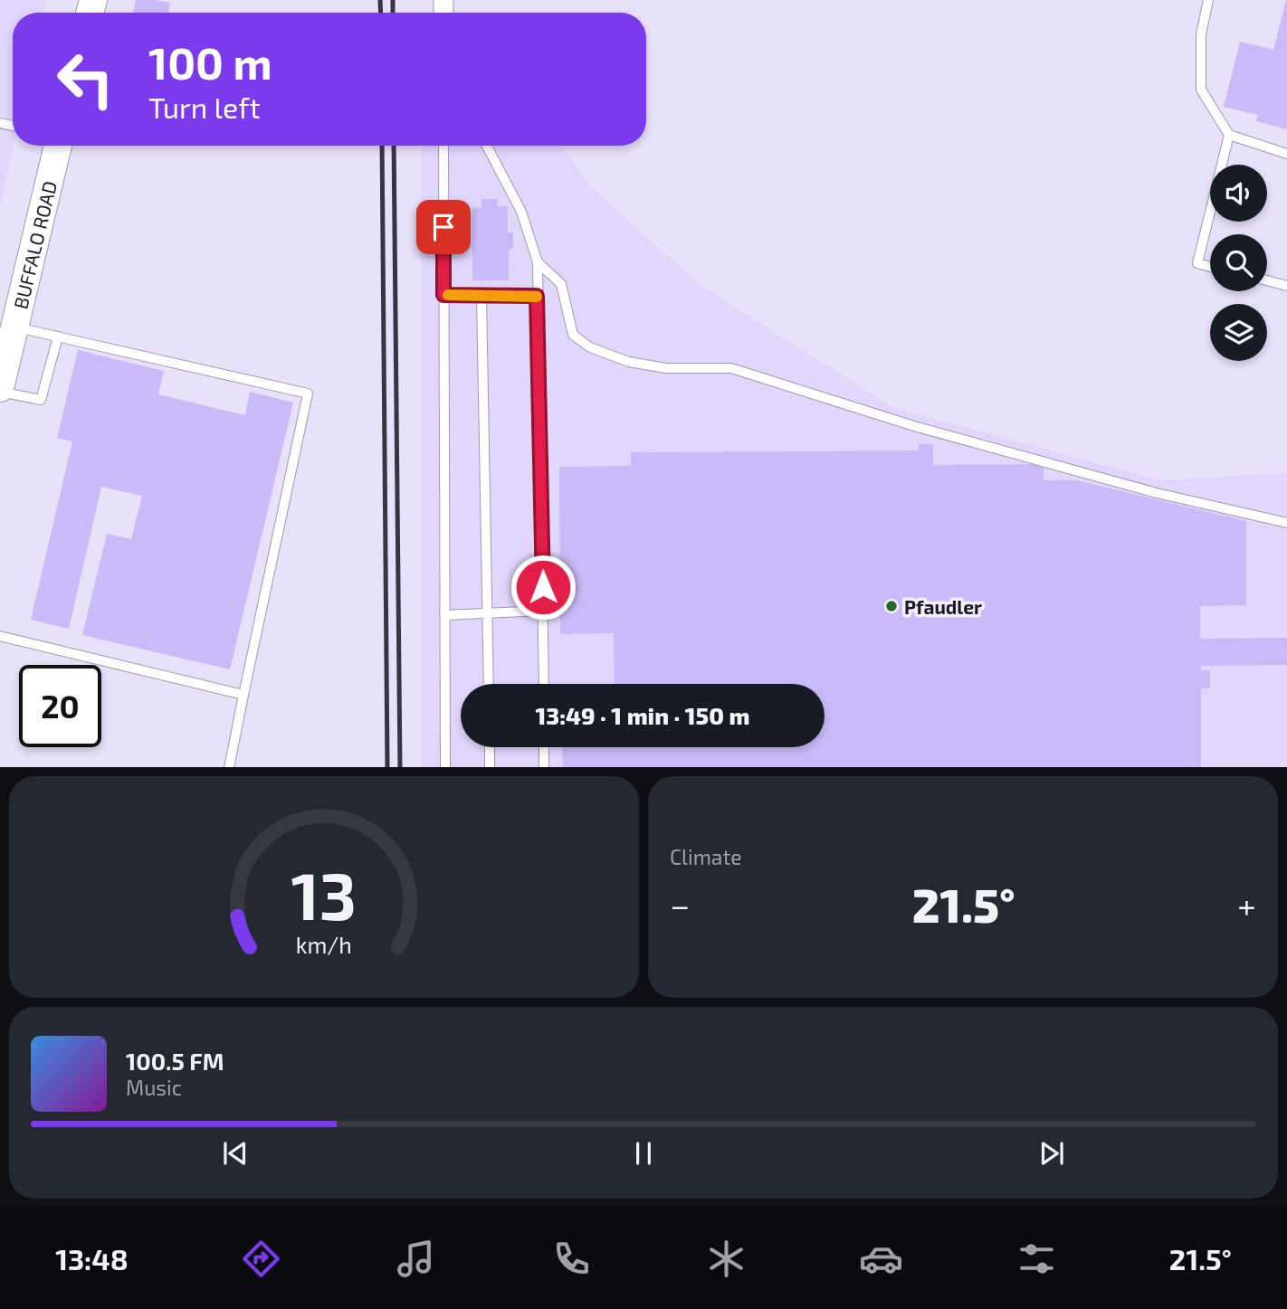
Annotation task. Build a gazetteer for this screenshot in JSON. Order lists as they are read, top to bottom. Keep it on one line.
{"streets":{"main road":["BUFFALO ROAD"]},"places":["Pfaudler"],"page":{"turn":["100 m","Turn left"],"limit":"20","trip":"13:49 · 1 min · 150 m","tile":"Climate","heat":["−","21.5°","+"],"song":["100.5 FM","Music"],"tabs":["13:48","21.5°"],"gauge":["13","km/h"]}}
